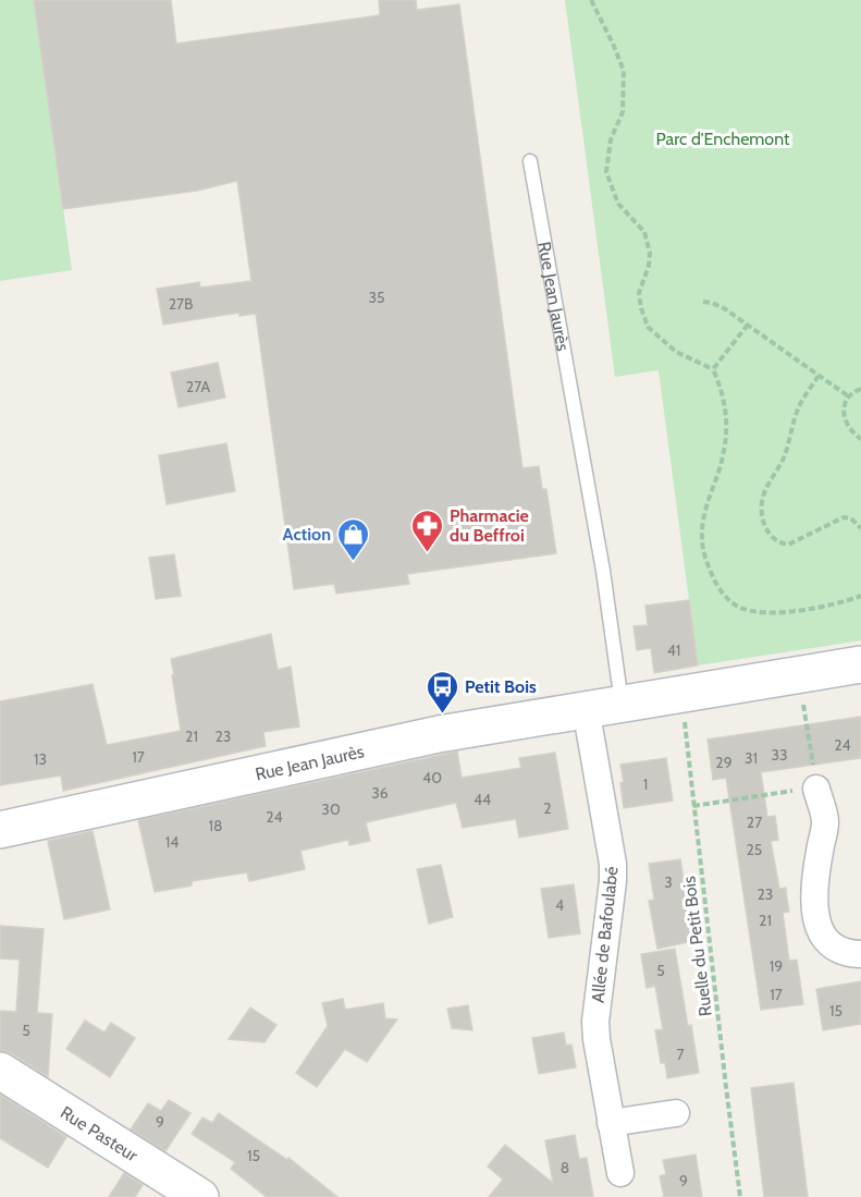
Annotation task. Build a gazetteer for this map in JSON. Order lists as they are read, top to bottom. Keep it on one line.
{"streets":{"main road":["Rue Jean Jaurès","Rue Pasteur"],"street":["Allée de Bafoulabé"],"path":["Ruelle du Petit Bois"]},"crossings":[["Rue Jean Jaurès","Allée de Bafoulabé"],["Rue Jean Jaurès","Ruelle du Petit Bois"]],"parks":["Parc d'Enchemont"],"places":{"pharmacy":["Pharmacie du Beffroi"],"shop":["Action"],"bus stop":["Petit Bois"]},"house_numbers":["35","27B","27A","41","21","23","24","33","17","31","13","29","40","1","36","44","2","30","24","27","18","14","25","3","23","4","21","19","5","17","15","5","7","9","15","8","9"]}
